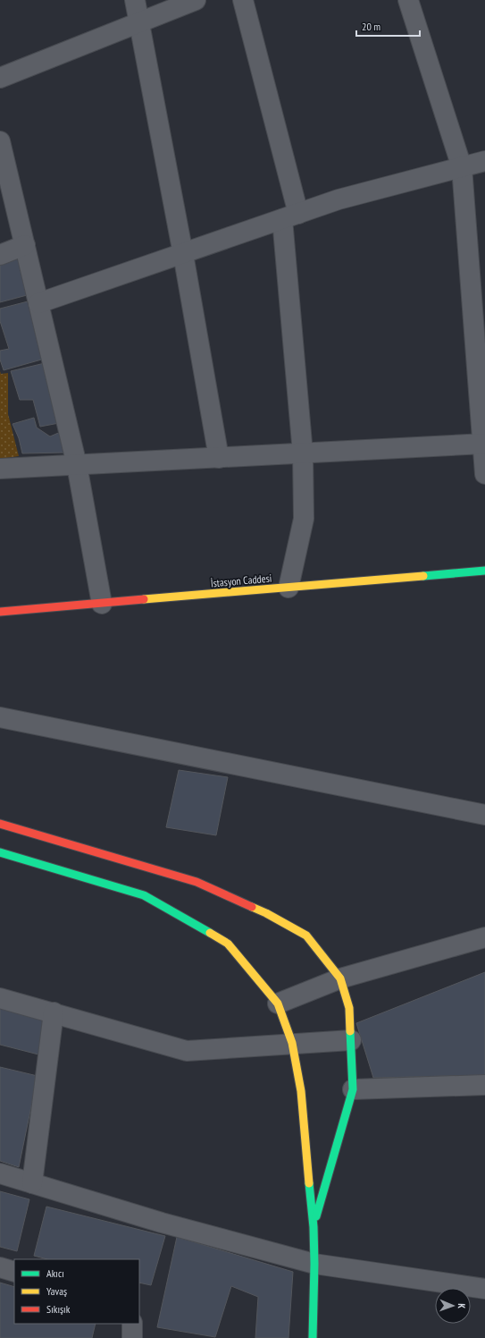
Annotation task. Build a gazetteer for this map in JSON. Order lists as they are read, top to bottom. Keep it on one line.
{"streets":{"street":["İstasyon Caddesi"]},"legend":["Akıcı","Yavaş","Sıkışık"],"scale_bar":"20 m","north":"right"}
